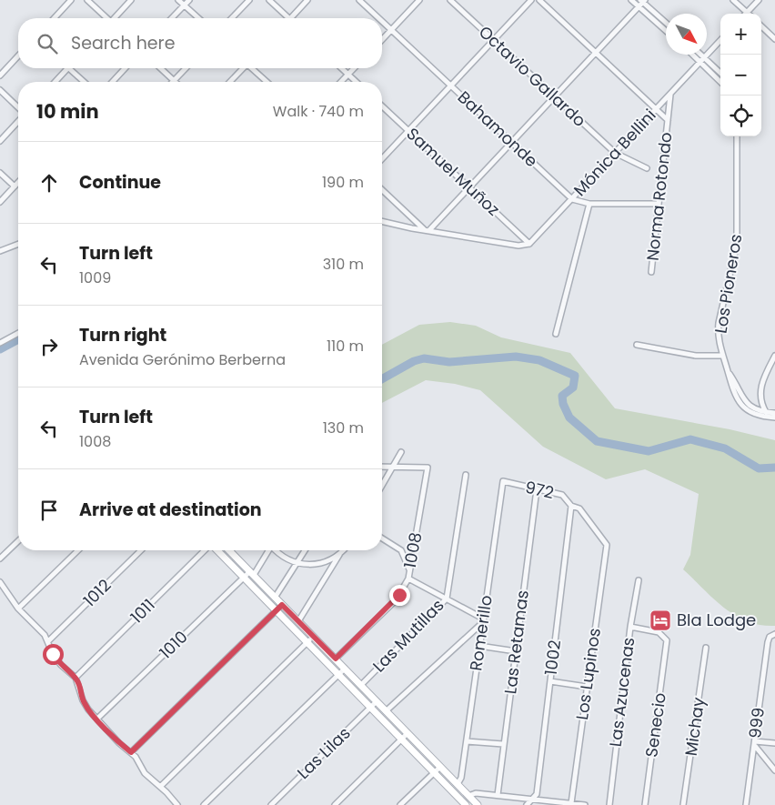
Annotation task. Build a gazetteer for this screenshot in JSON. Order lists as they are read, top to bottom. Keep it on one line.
{"streets":{"street":["Octavio Gallardo","Bahamonde","Mónica Bellini","Samuel Muñoz","Norma Rotondo","Los Pioneros","972","1008","1012","1011","Romerillo","Las Mutillas","Las Retamas","1010","1002","Los Lupinos","Las Azucenas","999","Senecio","Michay","Las Lilas"]},"crossings":[["Octavio Gallardo","Mónica Bellini"],["Bahamonde","Mónica Bellini"],["Bahamonde","Norma Rotondo"],["Mónica Bellini","Samuel Muñoz"],["Mónica Bellini","Norma Rotondo"],["972","Romerillo"],["972","Las Retamas"],["972","1002"],["972","Los Lupinos"],["Las Azucenas","Senecio"]],"places":{"hotel":["Bla Lodge"]},"north":"bottom right","page":{"map_buttons":["+","−"],"search":"Search here","heading":["10 min","Walk · 740 m"],"list":[["Continue","190 m"],["Turn left","1009","310 m"],["Turn right","Avenida Gerónimo Berberna","110 m"],["Turn left","1008","130 m"],"Arrive at destination"]}}
